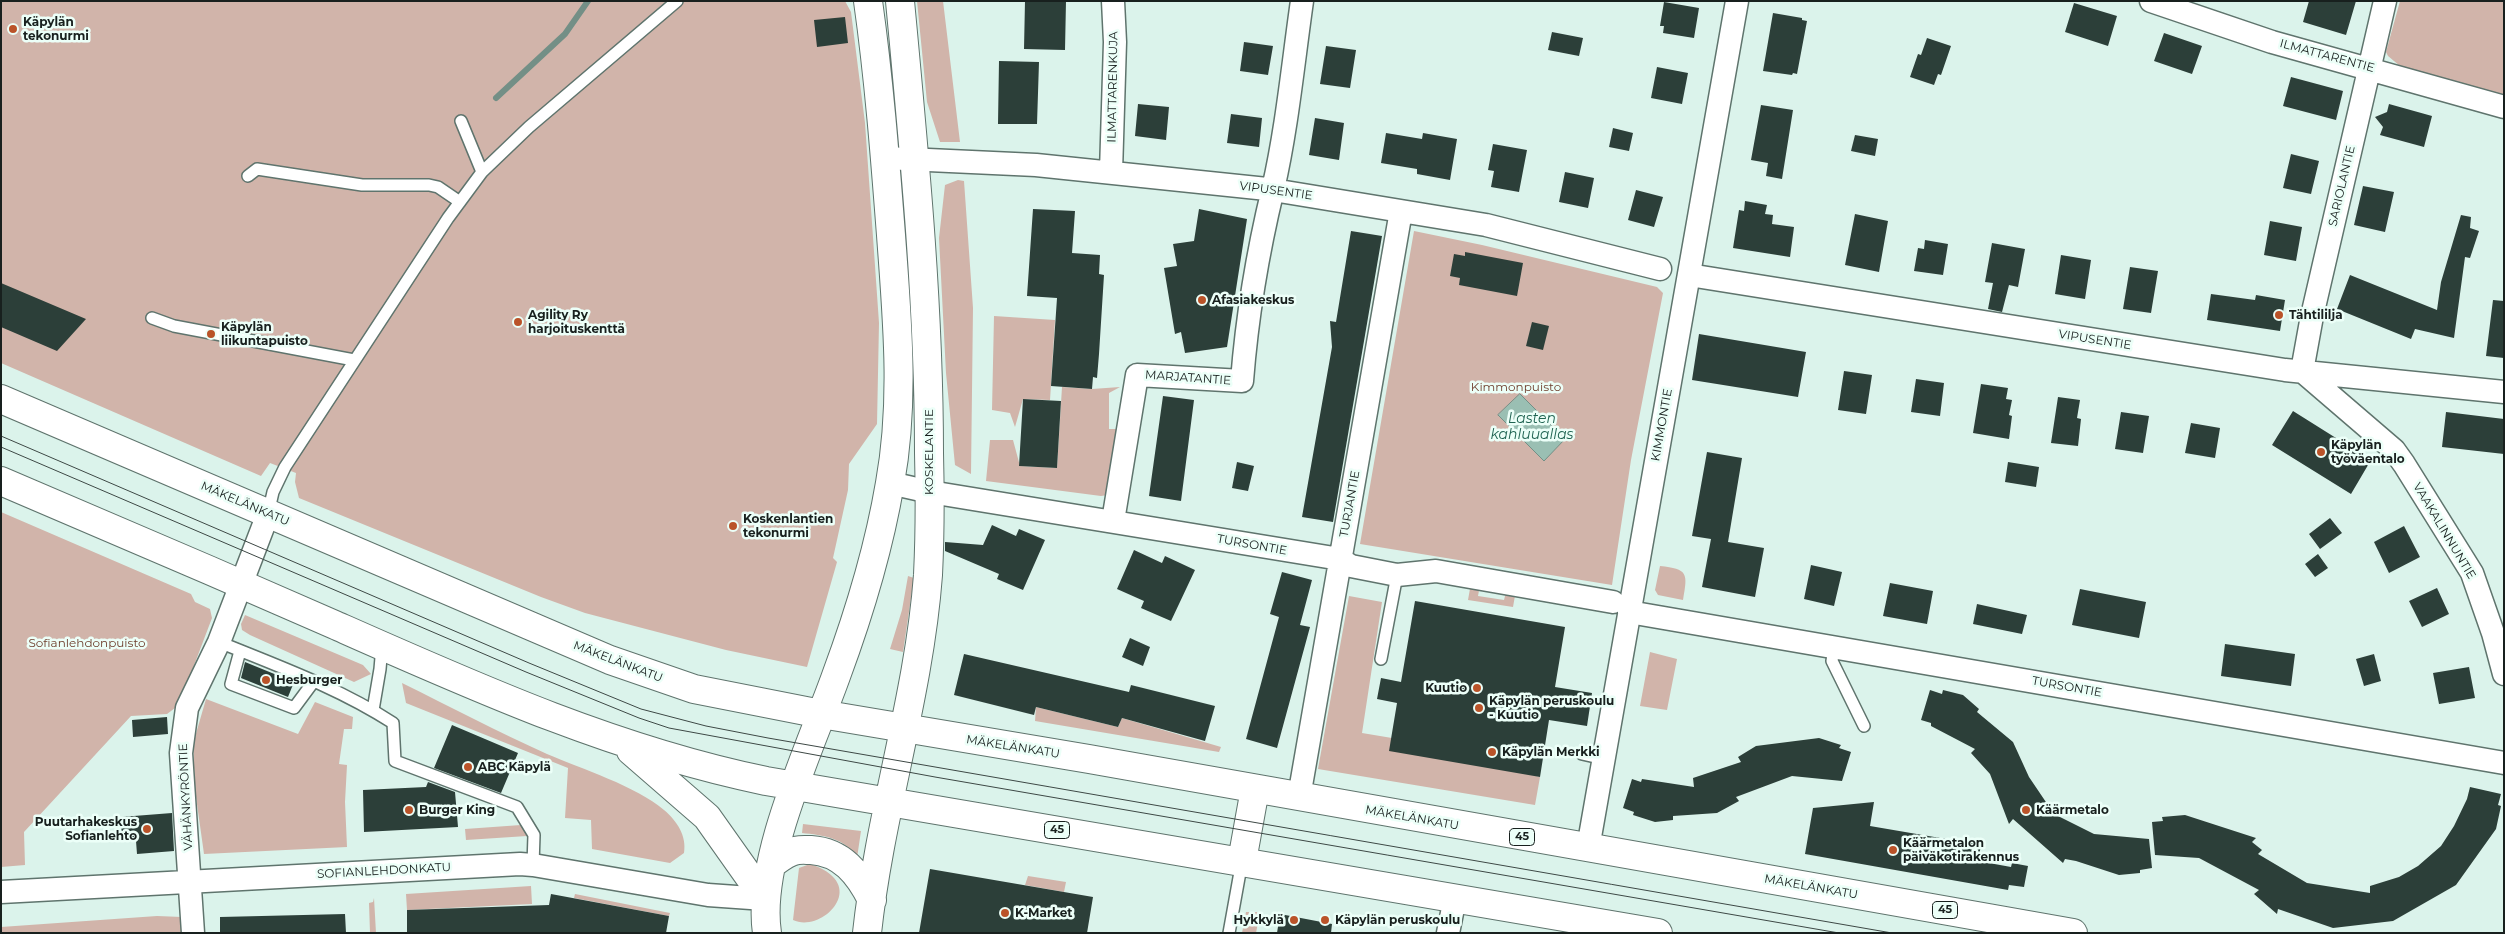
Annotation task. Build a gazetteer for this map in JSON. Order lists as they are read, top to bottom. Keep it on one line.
{"streets":{"main road":["KOSKELANTIE","MÄKELÄNKATU","45"],"street":["ILMATTARENTIE","ILMATTARENKUJA","SARIOLANTIE","VIPUSENTIE","MARJATANTIE","KIMMONTIE","TURJANTIE","VAAKALINNUNTIE","TURSONTIE","VÄHÄNKYRÖNTIE","SOFIANLEHDONKATU"]},"crossings":[["ILMATTARENTIE","SARIOLANTIE"],["ILMATTARENKUJA","VIPUSENTIE"],["SARIOLANTIE","VIPUSENTIE"],["SARIOLANTIE","VAAKALINNUNTIE"],["VIPUSENTIE","MARJATANTIE"],["VIPUSENTIE","KIMMONTIE"],["VIPUSENTIE","KOSKELANTIE"],["VIPUSENTIE","TURJANTIE"],["VIPUSENTIE","VAAKALINNUNTIE"],["MARJATANTIE","TURSONTIE"],["KIMMONTIE","MÄKELÄNKATU"],["KIMMONTIE","TURSONTIE"],["KOSKELANTIE","MÄKELÄNKATU"],["KOSKELANTIE","TURSONTIE"],["KOSKELANTIE","45"],["MÄKELÄNKATU","TURJANTIE"],["MÄKELÄNKATU","VÄHÄNKYRÖNTIE"],["TURJANTIE","TURSONTIE"],["VÄHÄNKYRÖNTIE","SOFIANLEHDONKATU"]],"water":["Lasten kahluuallas"],"parks":["Kimmonpuisto","Sofianlehdonpuisto"],"places":["Käpylän tekonurmi","Afasiakeskus","Tähtililja","Agility Ry harjoituskenttä","Käpylän liikuntapuisto","Käpylän työväentalo","Koskenlantien tekonurmi","Hesburger","Kuutio","Käpylän peruskoulu - Kuutio","Käpylän Merkki","ABC Käpylä","Burger King","Käärmetalo","Puutarhakeskus Sofianlehto","Käärmetalon päiväkotirakennus","K-Market","Hykkylä","Käpylän peruskoulu"]}
